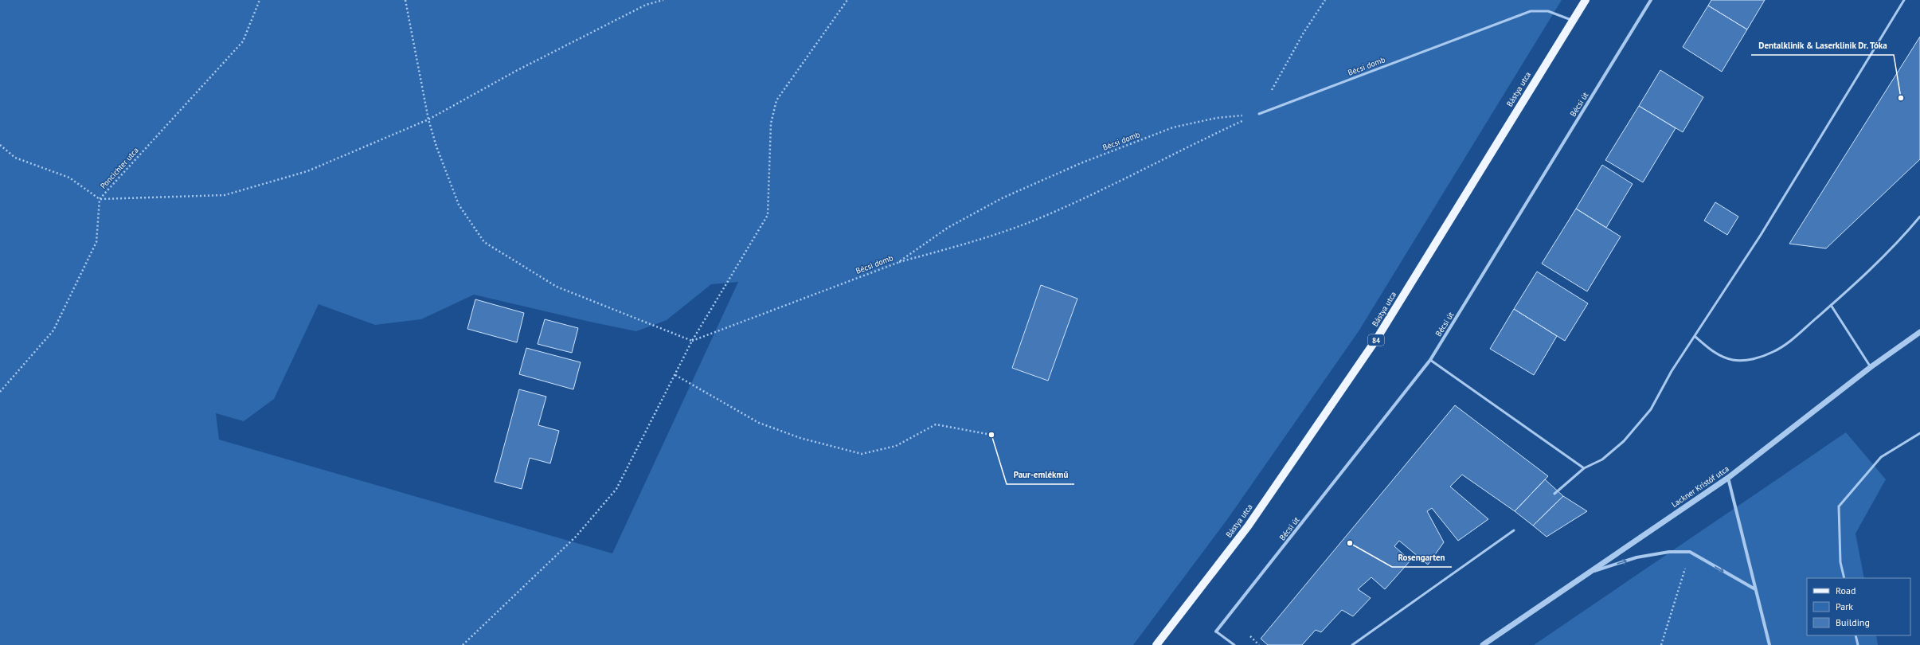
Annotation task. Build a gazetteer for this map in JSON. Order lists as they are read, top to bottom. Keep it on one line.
{"streets":{"main road":["Bástya utca","84"],"street":["Bécsi út","Lackner Kristóf utca"],"lane":["Bécsi domb"],"path":["Poncichter utca"]},"crossings":[["Bécsi domb","Bástya utca"]],"places":["Dentalklinik & Laserklinik Dr. Tóka","Paur-emlékmű","Rosengarten"],"legend":["Road","Park","Building"]}
